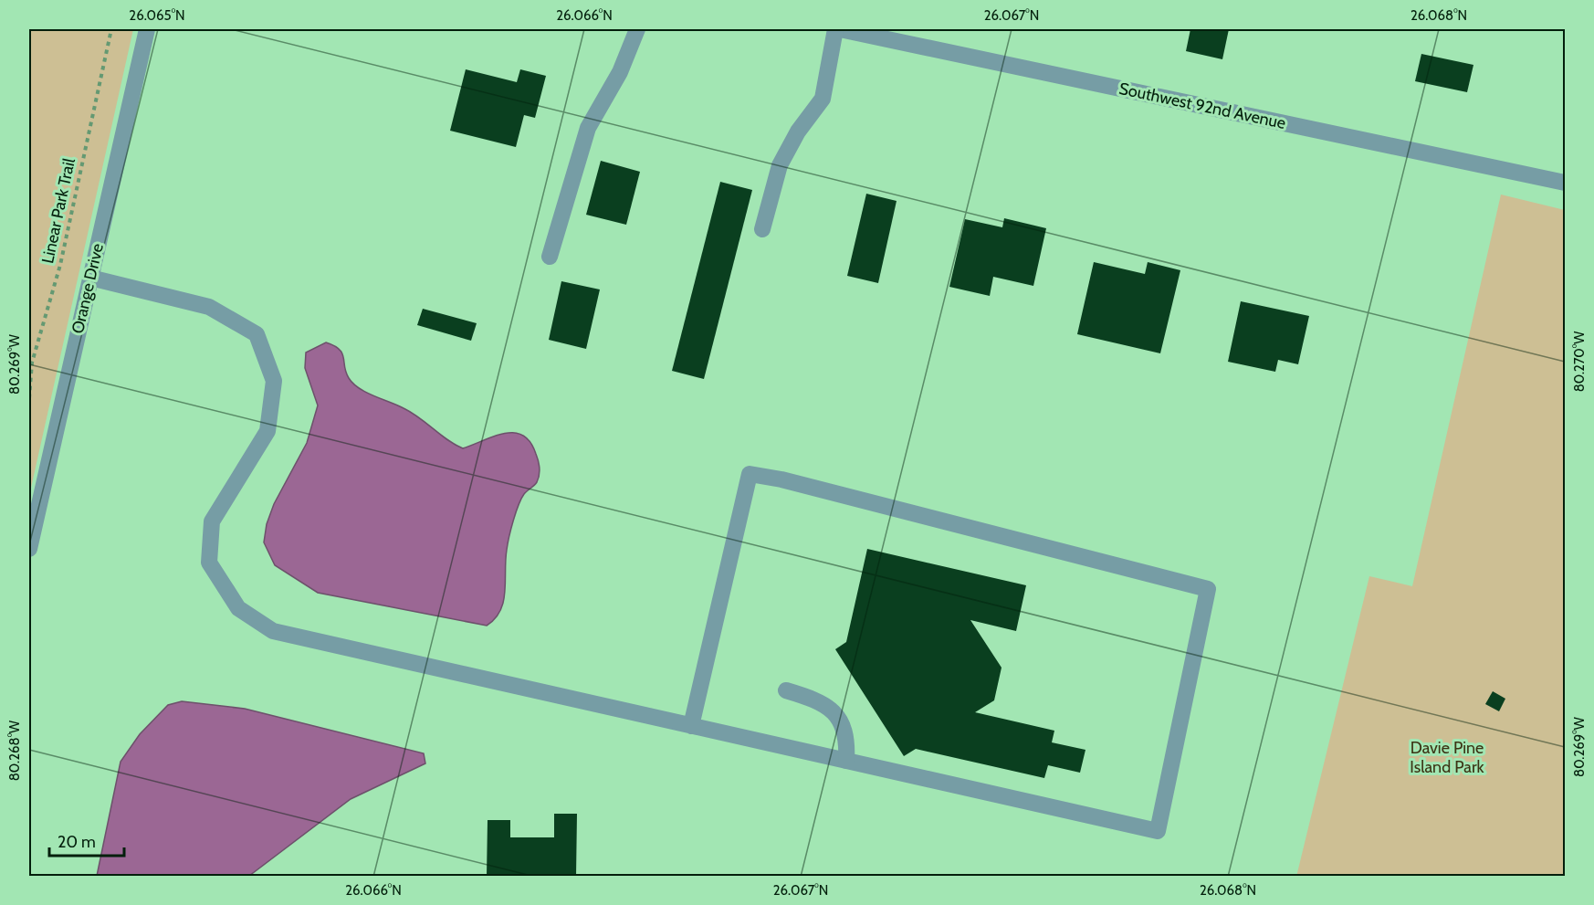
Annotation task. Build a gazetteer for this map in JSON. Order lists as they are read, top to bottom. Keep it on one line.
{"streets":{"street":["Southwest 92nd Avenue","Orange Drive"],"path":["Linear Park Trail"]},"parks":["Davie Pine Island Park"],"scale_bar":"20 m","coordinates":["26.065°N","26.066°N","26.067°N","26.068°N","80.270°W","80.269°W","80.268°W"]}
